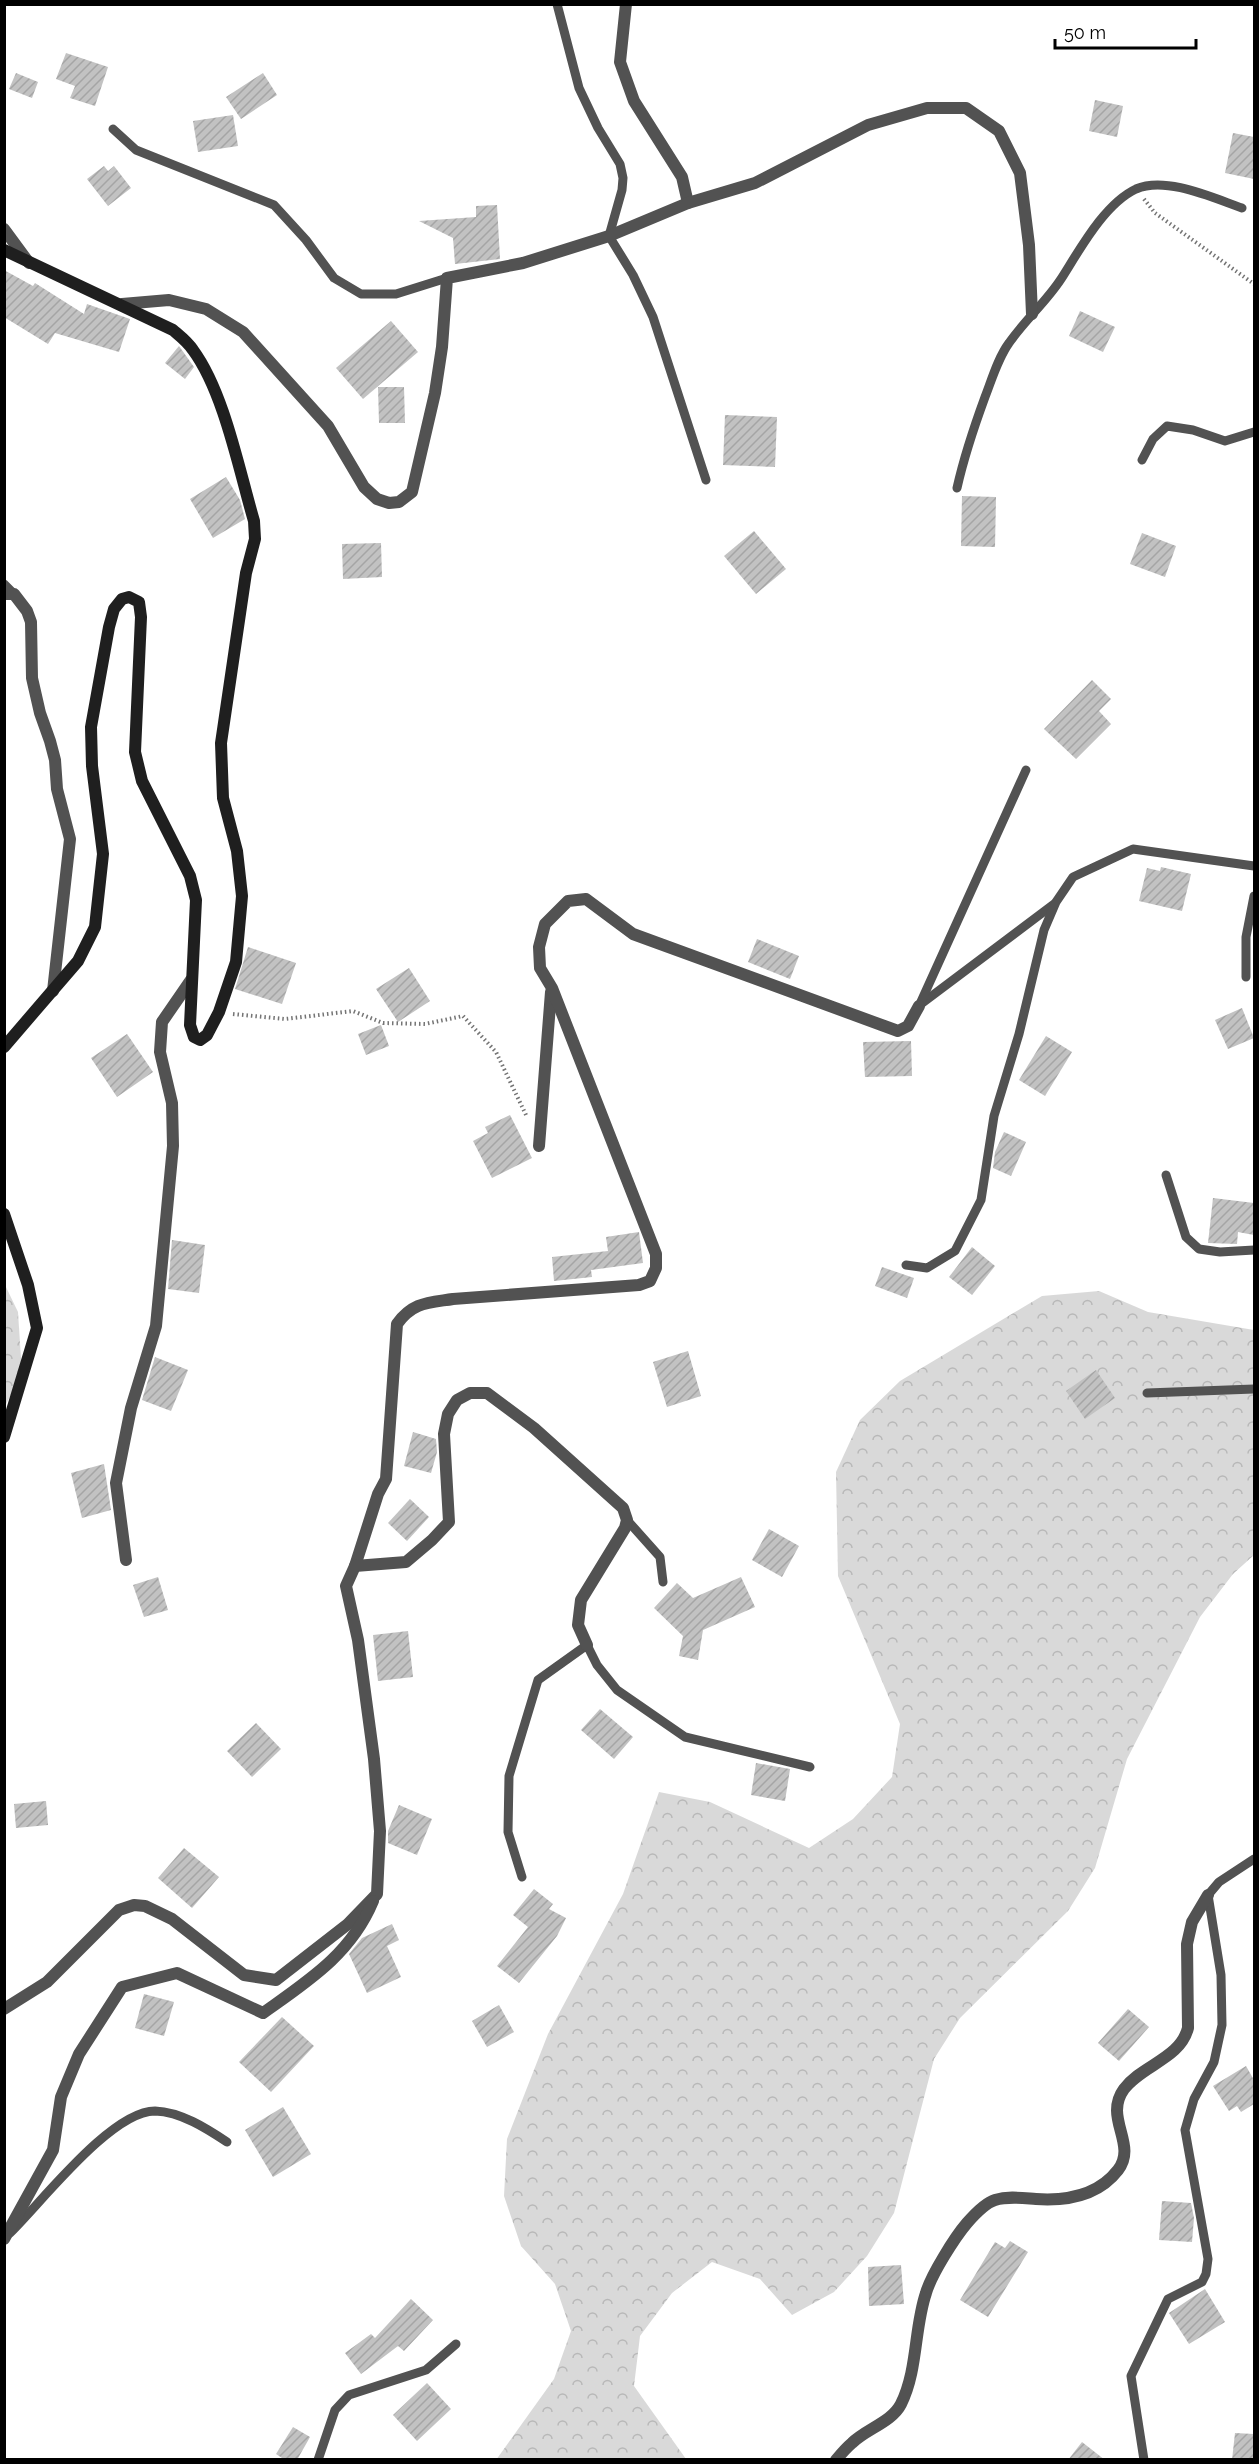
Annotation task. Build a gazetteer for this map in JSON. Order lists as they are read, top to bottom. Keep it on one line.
{"scale_bar":"50 m"}
